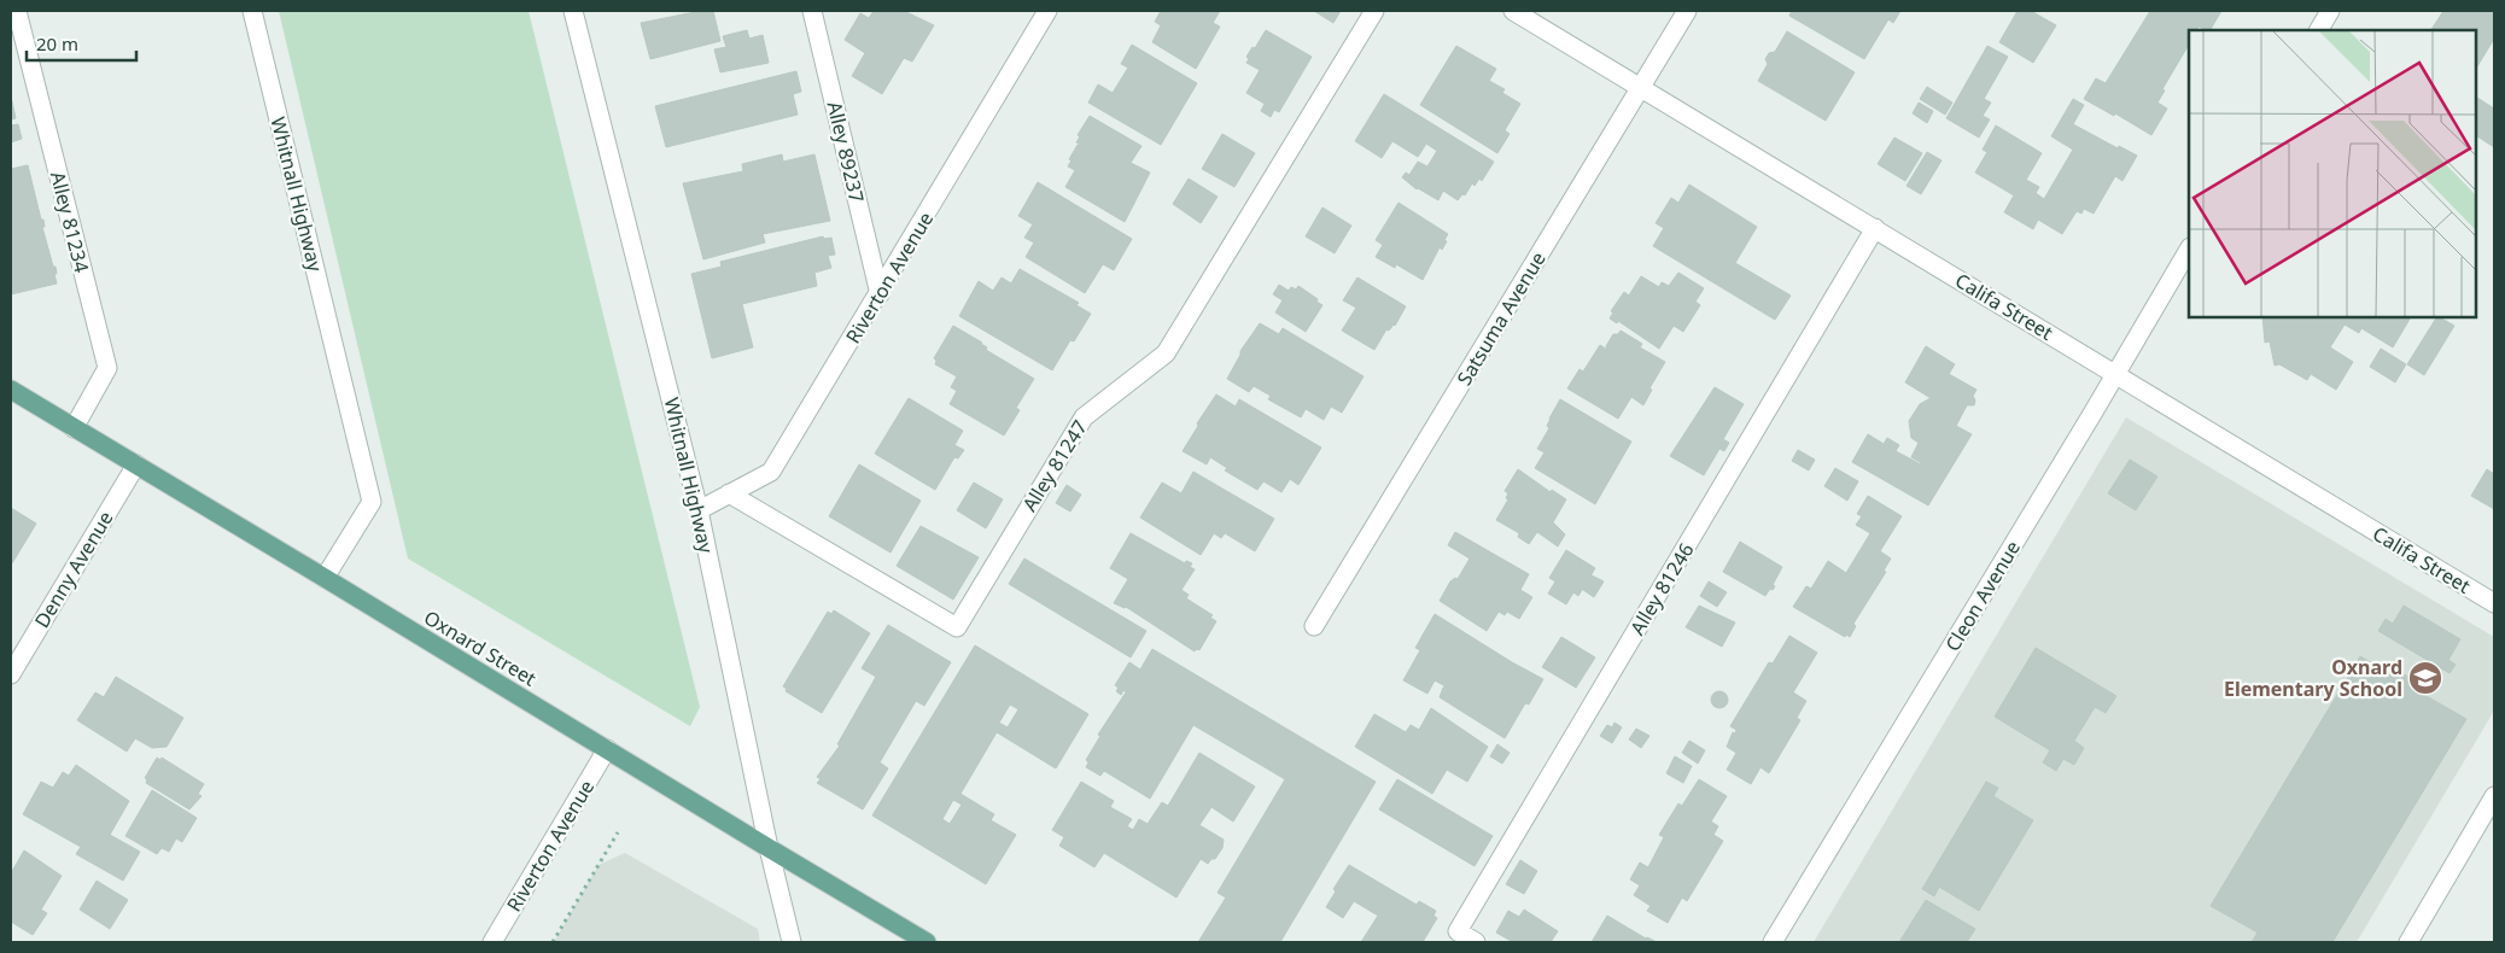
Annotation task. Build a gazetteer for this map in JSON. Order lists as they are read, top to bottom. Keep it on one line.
{"streets":{"main road":["Oxnard Street"],"street":["Alley 89237","Whitnall Highway","Alley 81234","Riverton Avenue","Califa Street","Satsuma Avenue","Alley 81247","Denny Avenue","Alley 81246","Cleon Avenue"]},"crossings":[["Alley 89237","Riverton Avenue"],["Whitnall Highway","Riverton Avenue"],["Whitnall Highway","Oxnard Street"],["Alley 81234","Oxnard Street"],["Riverton Avenue","Alley 81247"],["Riverton Avenue","Oxnard Street"],["Califa Street","Satsuma Avenue"],["Califa Street","Alley 81246"],["Califa Street","Cleon Avenue"],["Denny Avenue","Oxnard Street"]],"places":{"school or university":["Oxnard Elementary School"]},"scale_bar":"20 m"}
